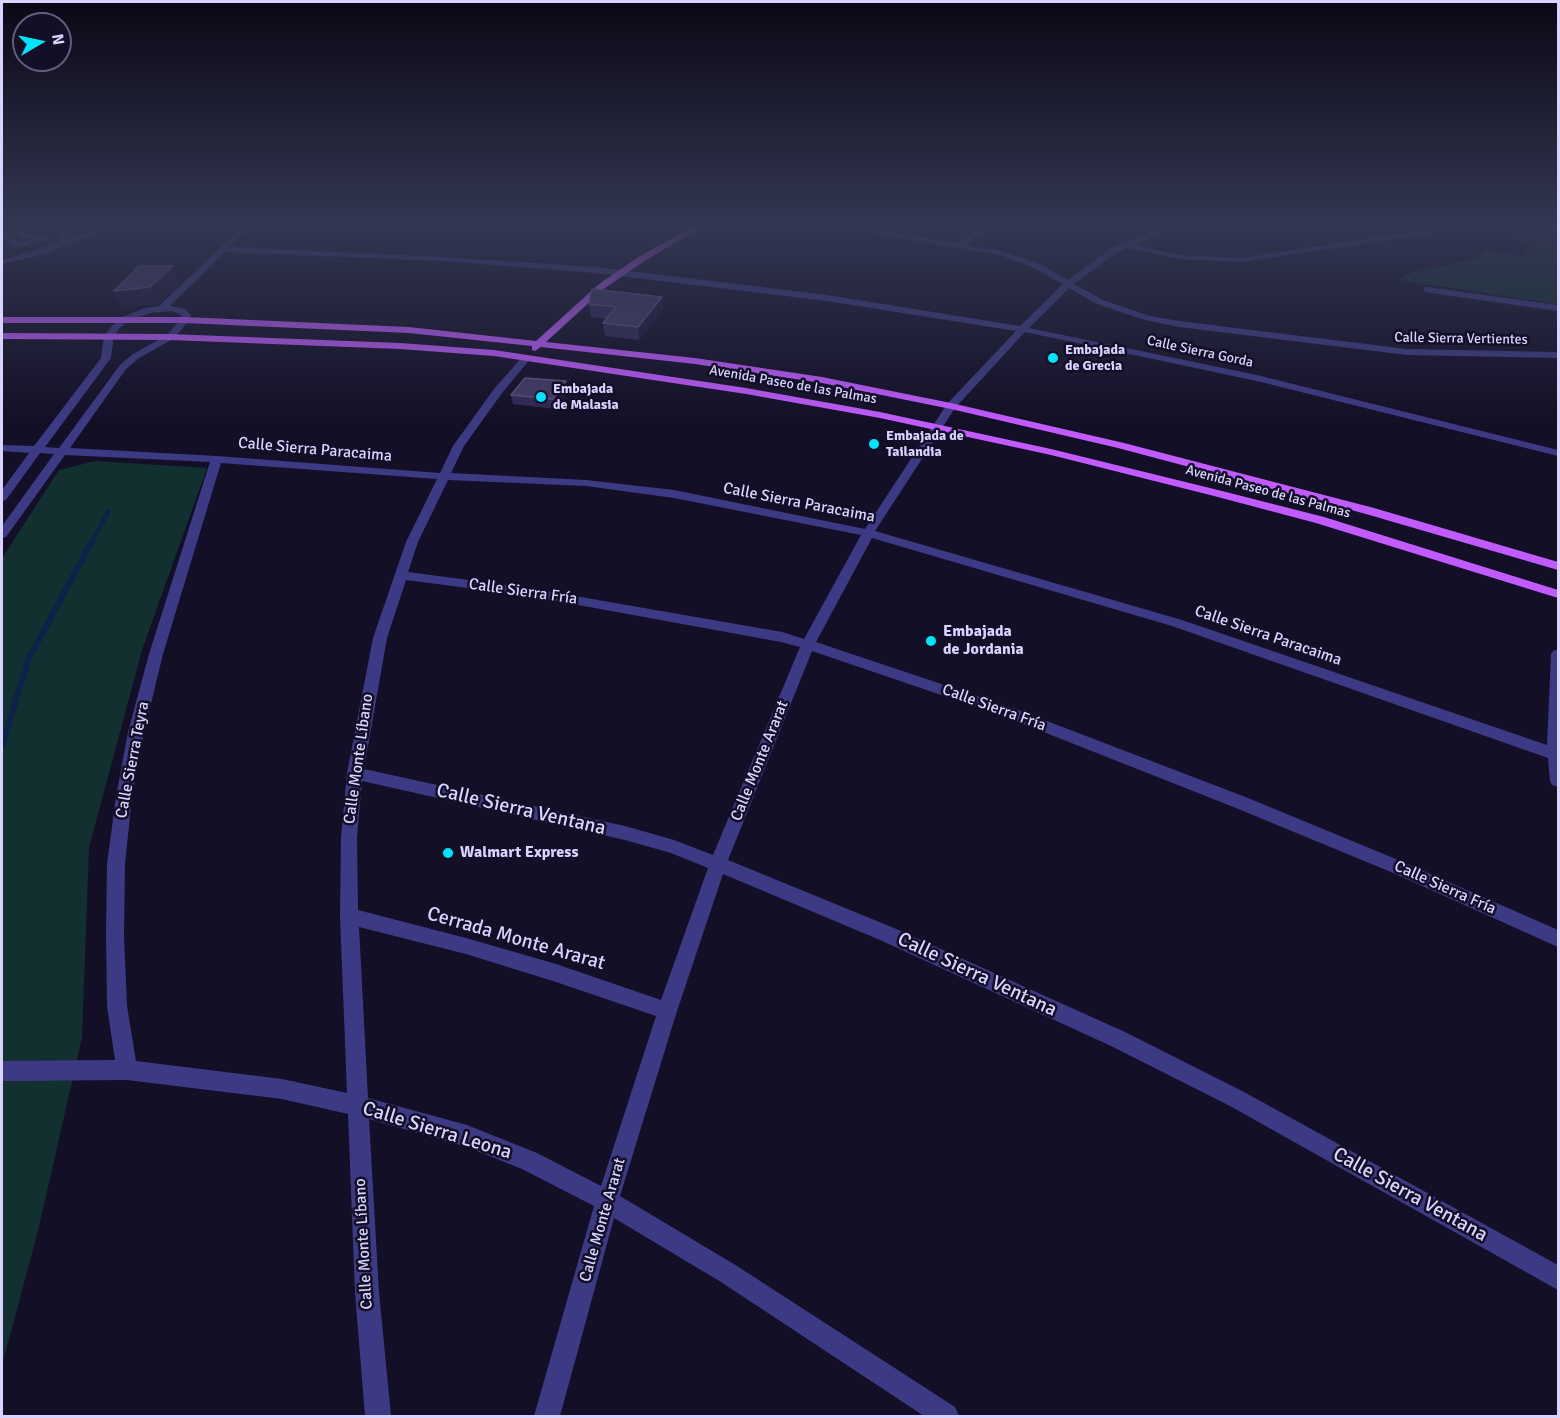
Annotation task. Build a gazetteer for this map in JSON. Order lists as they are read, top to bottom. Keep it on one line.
{"streets":{"main road":["Avenida Paseo de las Palmas","Calle Monte Líbano"],"street":["Calle Sierra Vertientes","Calle Sierra Gorda","Calle Sierra Paracaima","Calle Sierra Fría","Calle Sierra Teyra","Calle Monte Ararat","Calle Sierra Ventana","Cerrada Monte Ararat","Calle Sierra Leona"]},"crossings":[["Calle Sierra Gorda","Calle Monte Ararat"],["Avenida Paseo de las Palmas","Calle Monte Líbano"],["Avenida Paseo de las Palmas","Calle Monte Ararat"],["Calle Sierra Paracaima","Calle Monte Líbano"],["Calle Sierra Paracaima","Calle Sierra Teyra"],["Calle Sierra Paracaima","Calle Monte Ararat"],["Calle Sierra Fría","Calle Monte Líbano"],["Calle Sierra Fría","Calle Monte Ararat"],["Calle Monte Líbano","Calle Sierra Ventana"],["Calle Monte Líbano","Cerrada Monte Ararat"],["Calle Monte Líbano","Calle Sierra Leona"],["Calle Sierra Teyra","Calle Sierra Leona"],["Calle Monte Ararat","Calle Sierra Ventana"],["Calle Monte Ararat","Cerrada Monte Ararat"],["Calle Monte Ararat","Calle Sierra Leona"]],"places":["Embajada de Grecia","Embajada de Malasia","Embajada de Tailandia","Embajada de Jordania","Walmart Express"],"north":"right"}
